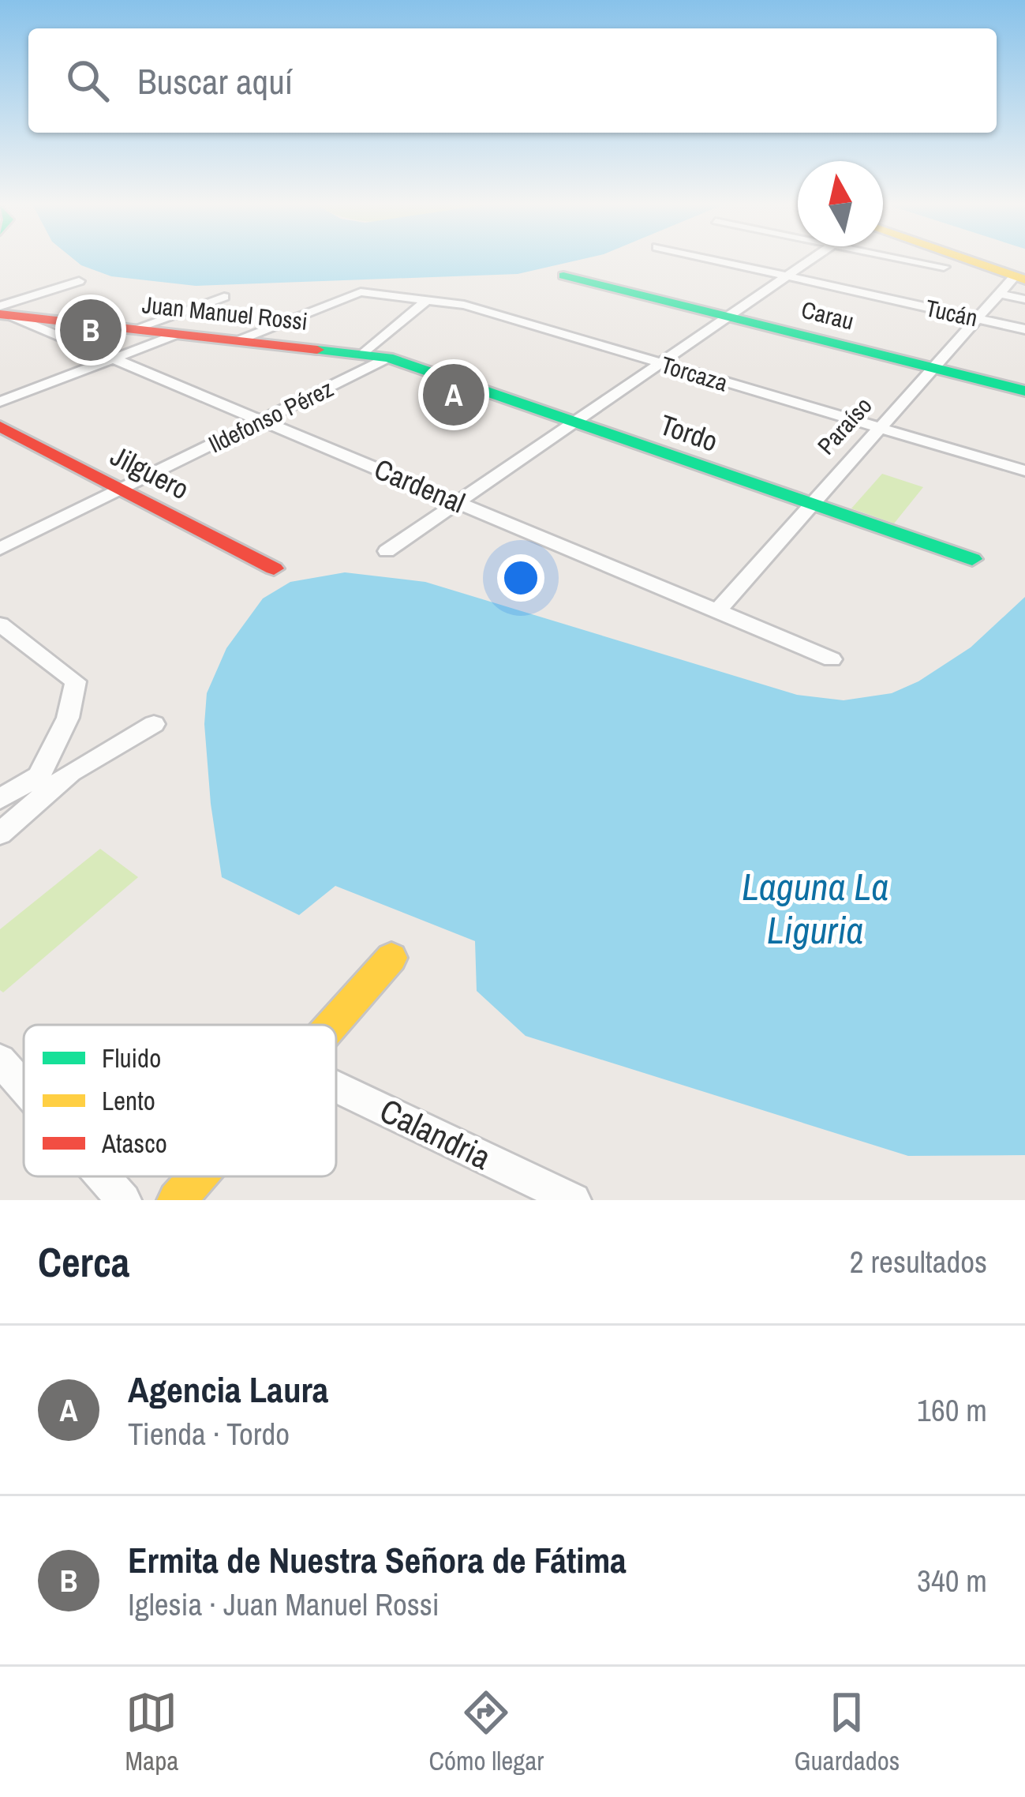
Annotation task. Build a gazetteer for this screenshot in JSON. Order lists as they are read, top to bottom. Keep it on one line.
{"streets":{"street":["Juan Manuel Rossi","Tucán","Carau","Torcaza","Ildefonso Pérez","Paraíso","Tordo","Jilguero","Cardenal","Calandria"]},"crossings":[["Juan Manuel Rossi","Torcaza"],["Juan Manuel Rossi","Ildefonso Pérez"],["Juan Manuel Rossi","Tordo"],["Juan Manuel Rossi","Cardenal"],["Tucán","Paraíso"],["Carau","Paraíso"],["Torcaza","Paraíso"],["Ildefonso Pérez","Tordo"],["Ildefonso Pérez","Jilguero"],["Ildefonso Pérez","Cardenal"],["Paraíso","Tordo"],["Paraíso","Cardenal"]],"water":["Laguna La Liguria"],"legend":["Fluido","Lento","Atasco"],"north":"top","page":{"search":"Buscar aquí","pins":["B","A"],"heading":["Cerca","2 resultados"],"list":[{"mark":"A","name":"Agencia Laura","note":"Tienda · Tordo","value":"160 m"},{"mark":"B","name":"Ermita de Nuestra Señora de Fátima","note":"Iglesia · Juan Manuel Rossi","value":"340 m"}],"nav":["Mapa","Cómo llegar","Guardados"]}}
